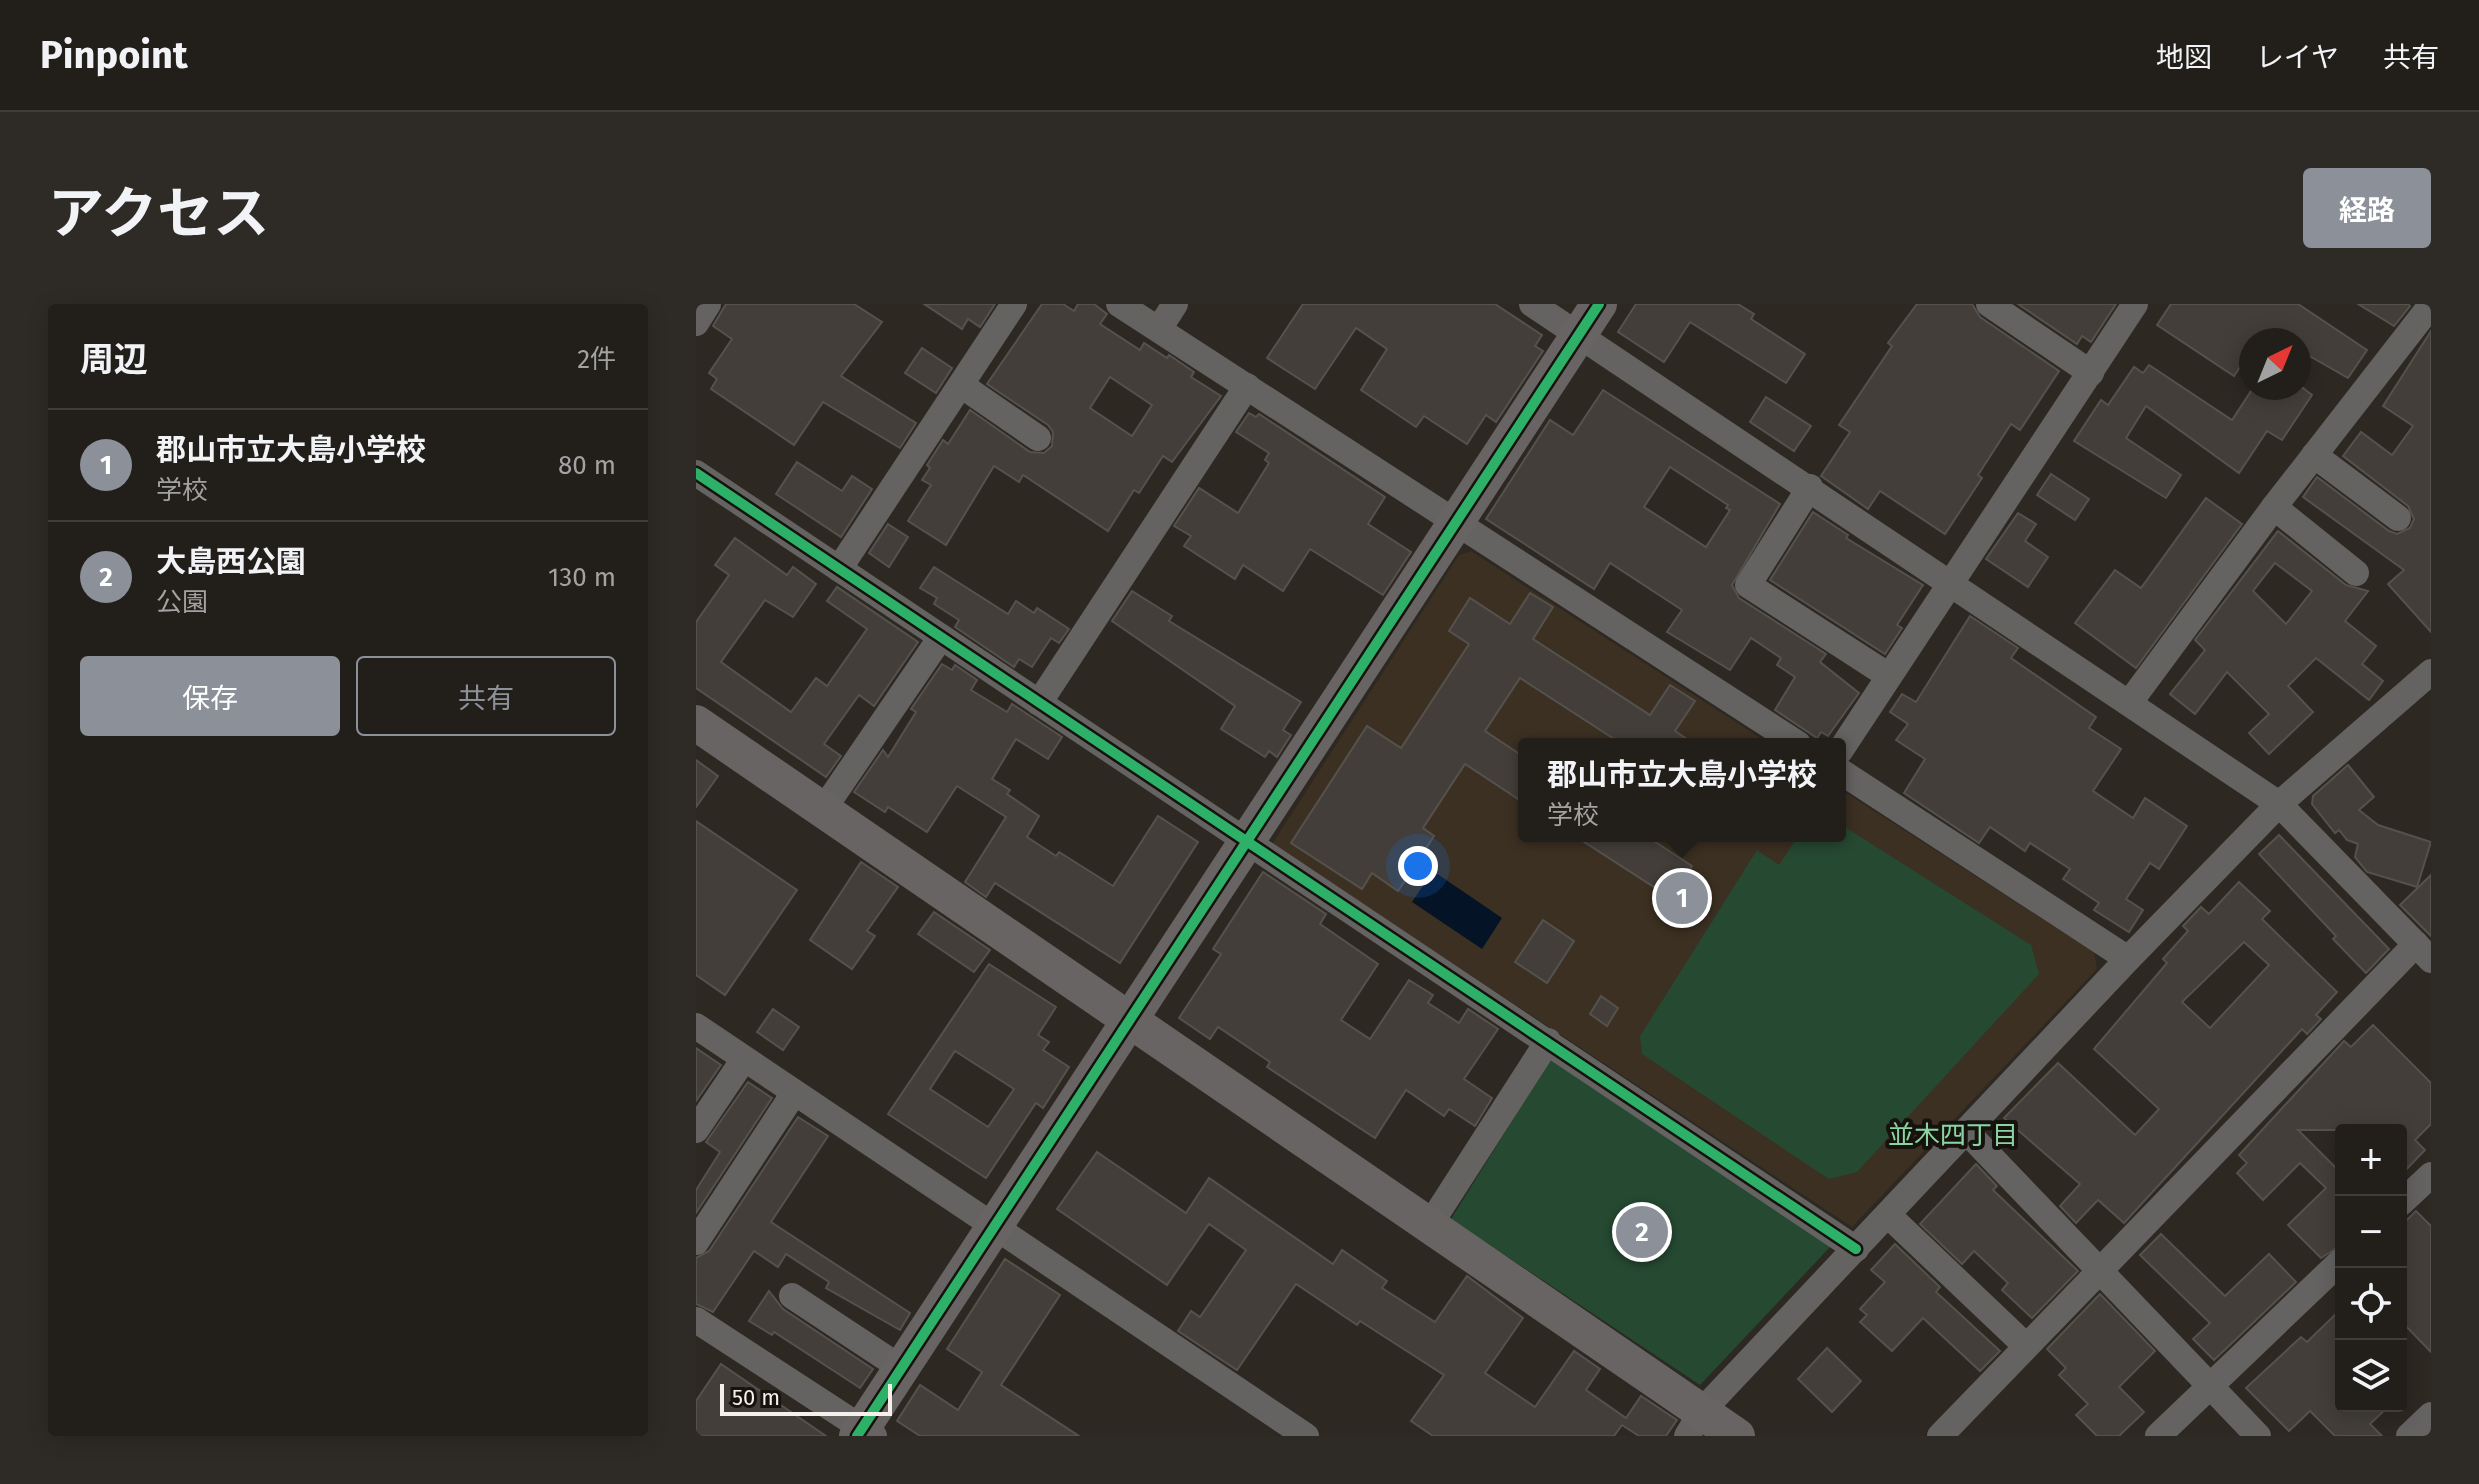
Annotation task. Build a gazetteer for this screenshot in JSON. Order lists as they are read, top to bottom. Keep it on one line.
{"districts":["並木四丁目"],"scale_bar":"50 m","north":"top right","page":{"header":"Pinpoint","nav":["地図","レイヤ","共有"],"title":"アクセス","buttons":["経路",["保存","共有"]],"heading":["周辺","2件"],"list":[{"mark":"1","name":"郡山市立大島小学校","note":"学校","value":"80 m"},{"mark":"2","name":"大島西公園","note":"公園","value":"130 m"}],"popup":["郡山市立大島小学校","学校"],"pins":["1","2"],"map_buttons":["+","−"],"scale":"50 m"}}
